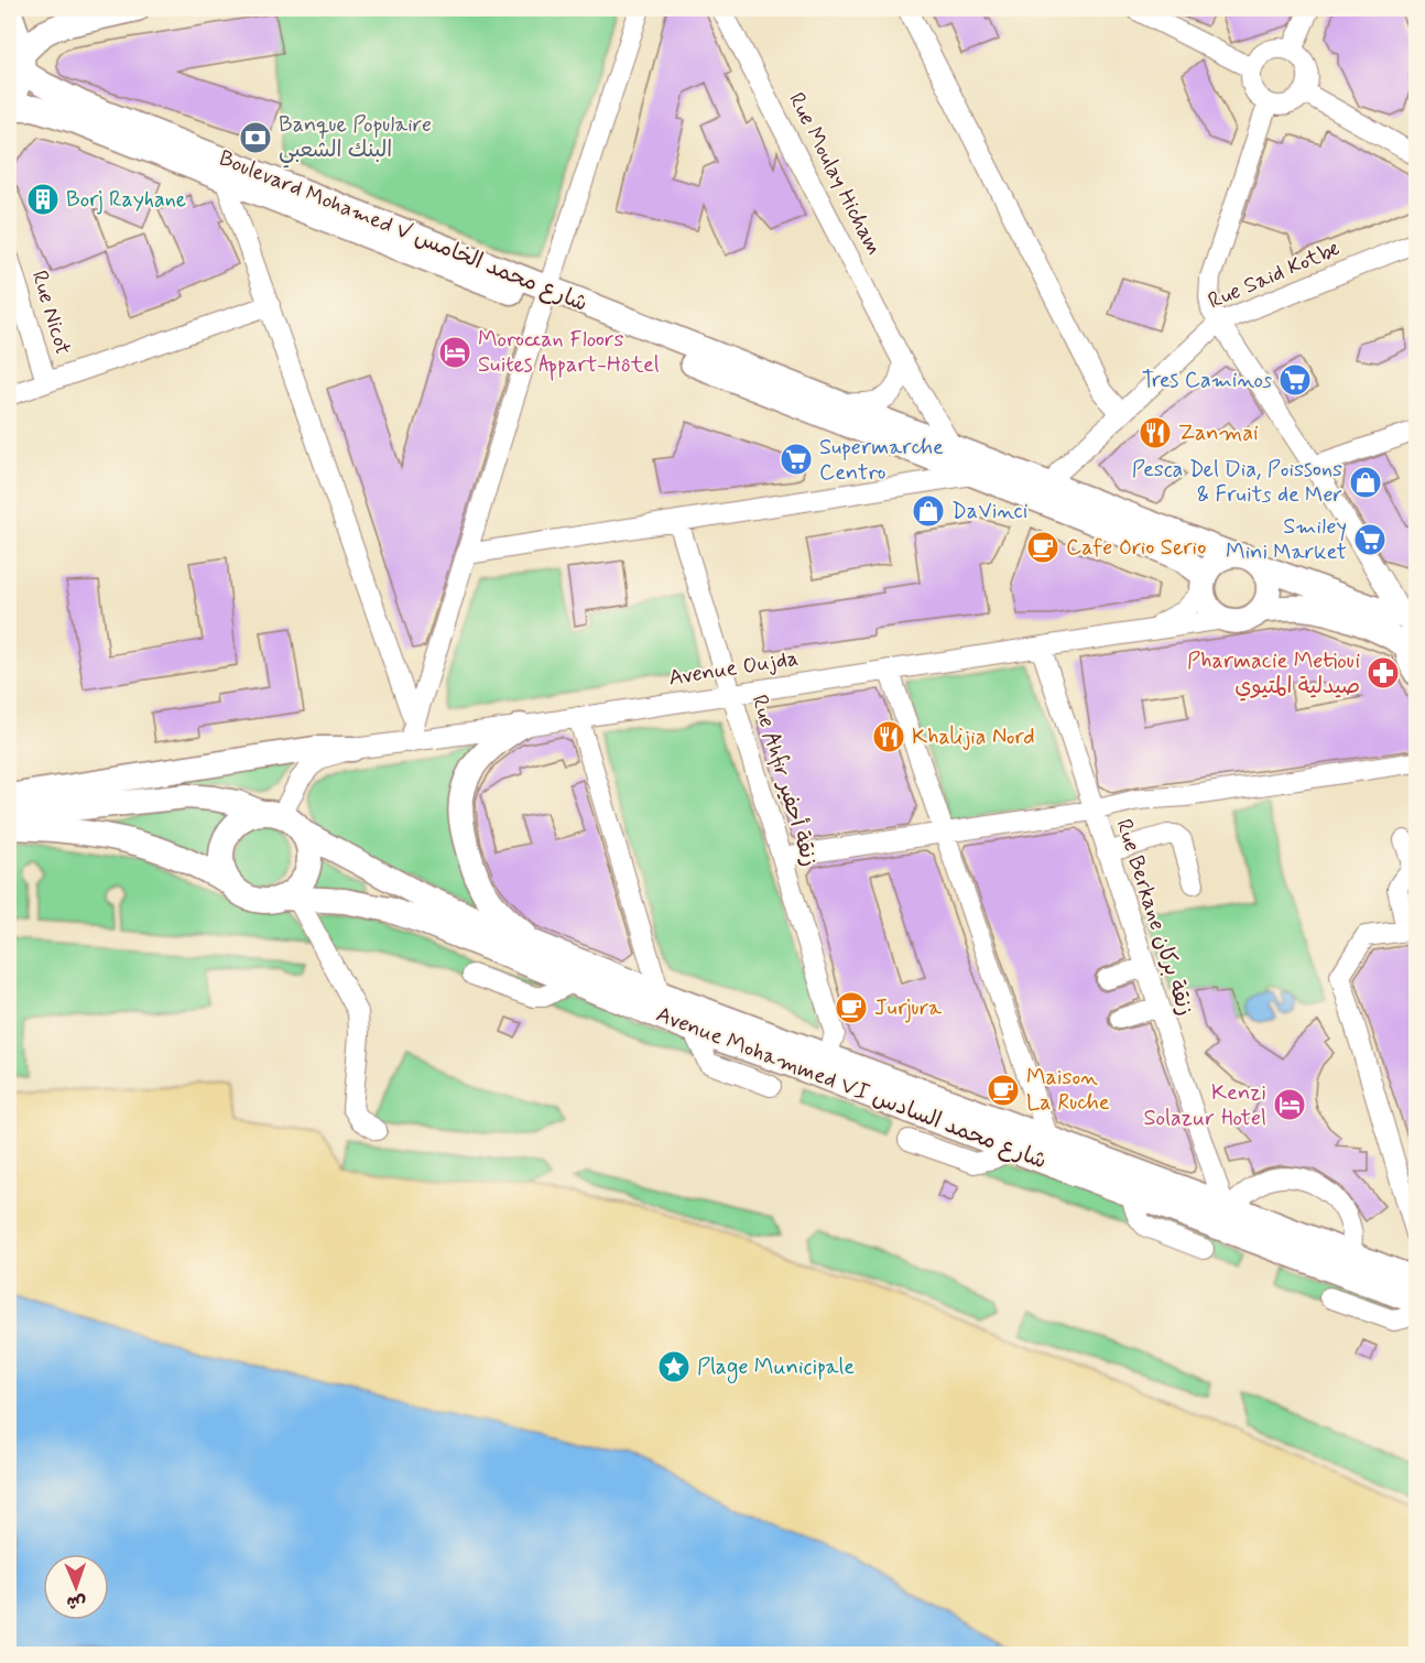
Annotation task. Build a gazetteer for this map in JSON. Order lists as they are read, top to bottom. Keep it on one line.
{"streets":{"main road":["Boulevard Mohamed V شارع محمد الخامس","Avenue Mohammed VI شارع محمد السادس"],"street":["Rue Moulay Hicham","Rue Said Kotbe","Rue Nicot","Avenue Oujda","Rue Ahfir زنقة أحفير","Rue Berkane زنقة بركان"]},"crossings":[["Rue Moulay Hicham","Boulevard Mohamed V شارع محمد الخامس"],["Boulevard Mohamed V شارع محمد الخامس","Rue Said Kotbe"],["Boulevard Mohamed V شارع محمد الخامس","Avenue Oujda"],["Avenue Oujda","Rue Ahfir زنقة أحفير"],["Avenue Oujda","Rue Berkane زنقة بركان"],["Avenue Oujda","Avenue Mohammed VI شارع محمد السادس"],["Rue Ahfir زنقة أحفير","Avenue Mohammed VI شارع محمد السادس"],["Rue Berkane زنقة بركان","Avenue Mohammed VI شارع محمد السادس"]],"places":{"bank":["Banque Populaire البنك الشعبي"],"building":["Borj Rayhane"],"hotel":["Moroccan Floors Suites Appart-Hôtel","Kenzi Solazur Hotel"],"supermarket":["Tres Caminos","Supermarche Centro","Smiley Mini Market"],"restaurant":["Zanmai","Khalijia Nord"],"shop":["Pesca Del Dia, Poissons & Fruits de Mer","DaVinci"],"cafe":["Cafe Orio Serio","Jurjura","Maison La Ruche"],"pharmacy":["Pharmacie Metioui صيدلية المتيوي"],"place":["Plage Municipale"]},"north":"bottom"}
